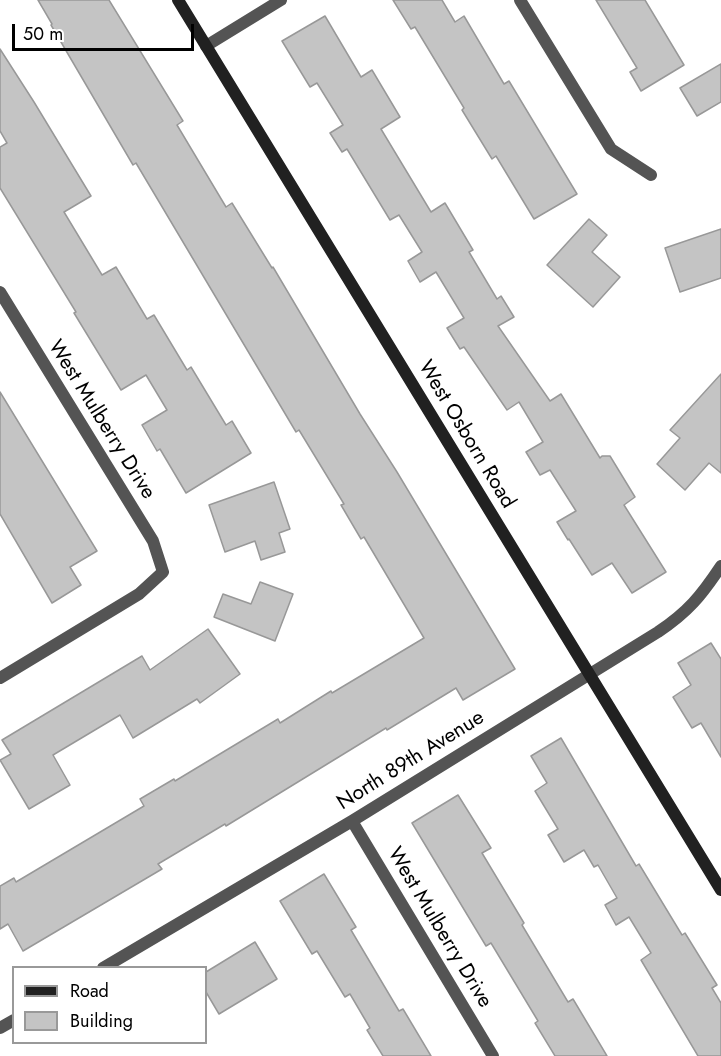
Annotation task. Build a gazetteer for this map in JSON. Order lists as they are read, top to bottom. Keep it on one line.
{"streets":{"street":["West Mulberry Drive","West Osborn Road","North 89th Avenue"]},"crossings":[["West Mulberry Drive","North 89th Avenue"],["West Osborn Road","North 89th Avenue"]],"legend":["Road","Building"],"scale_bar":"50 m"}
